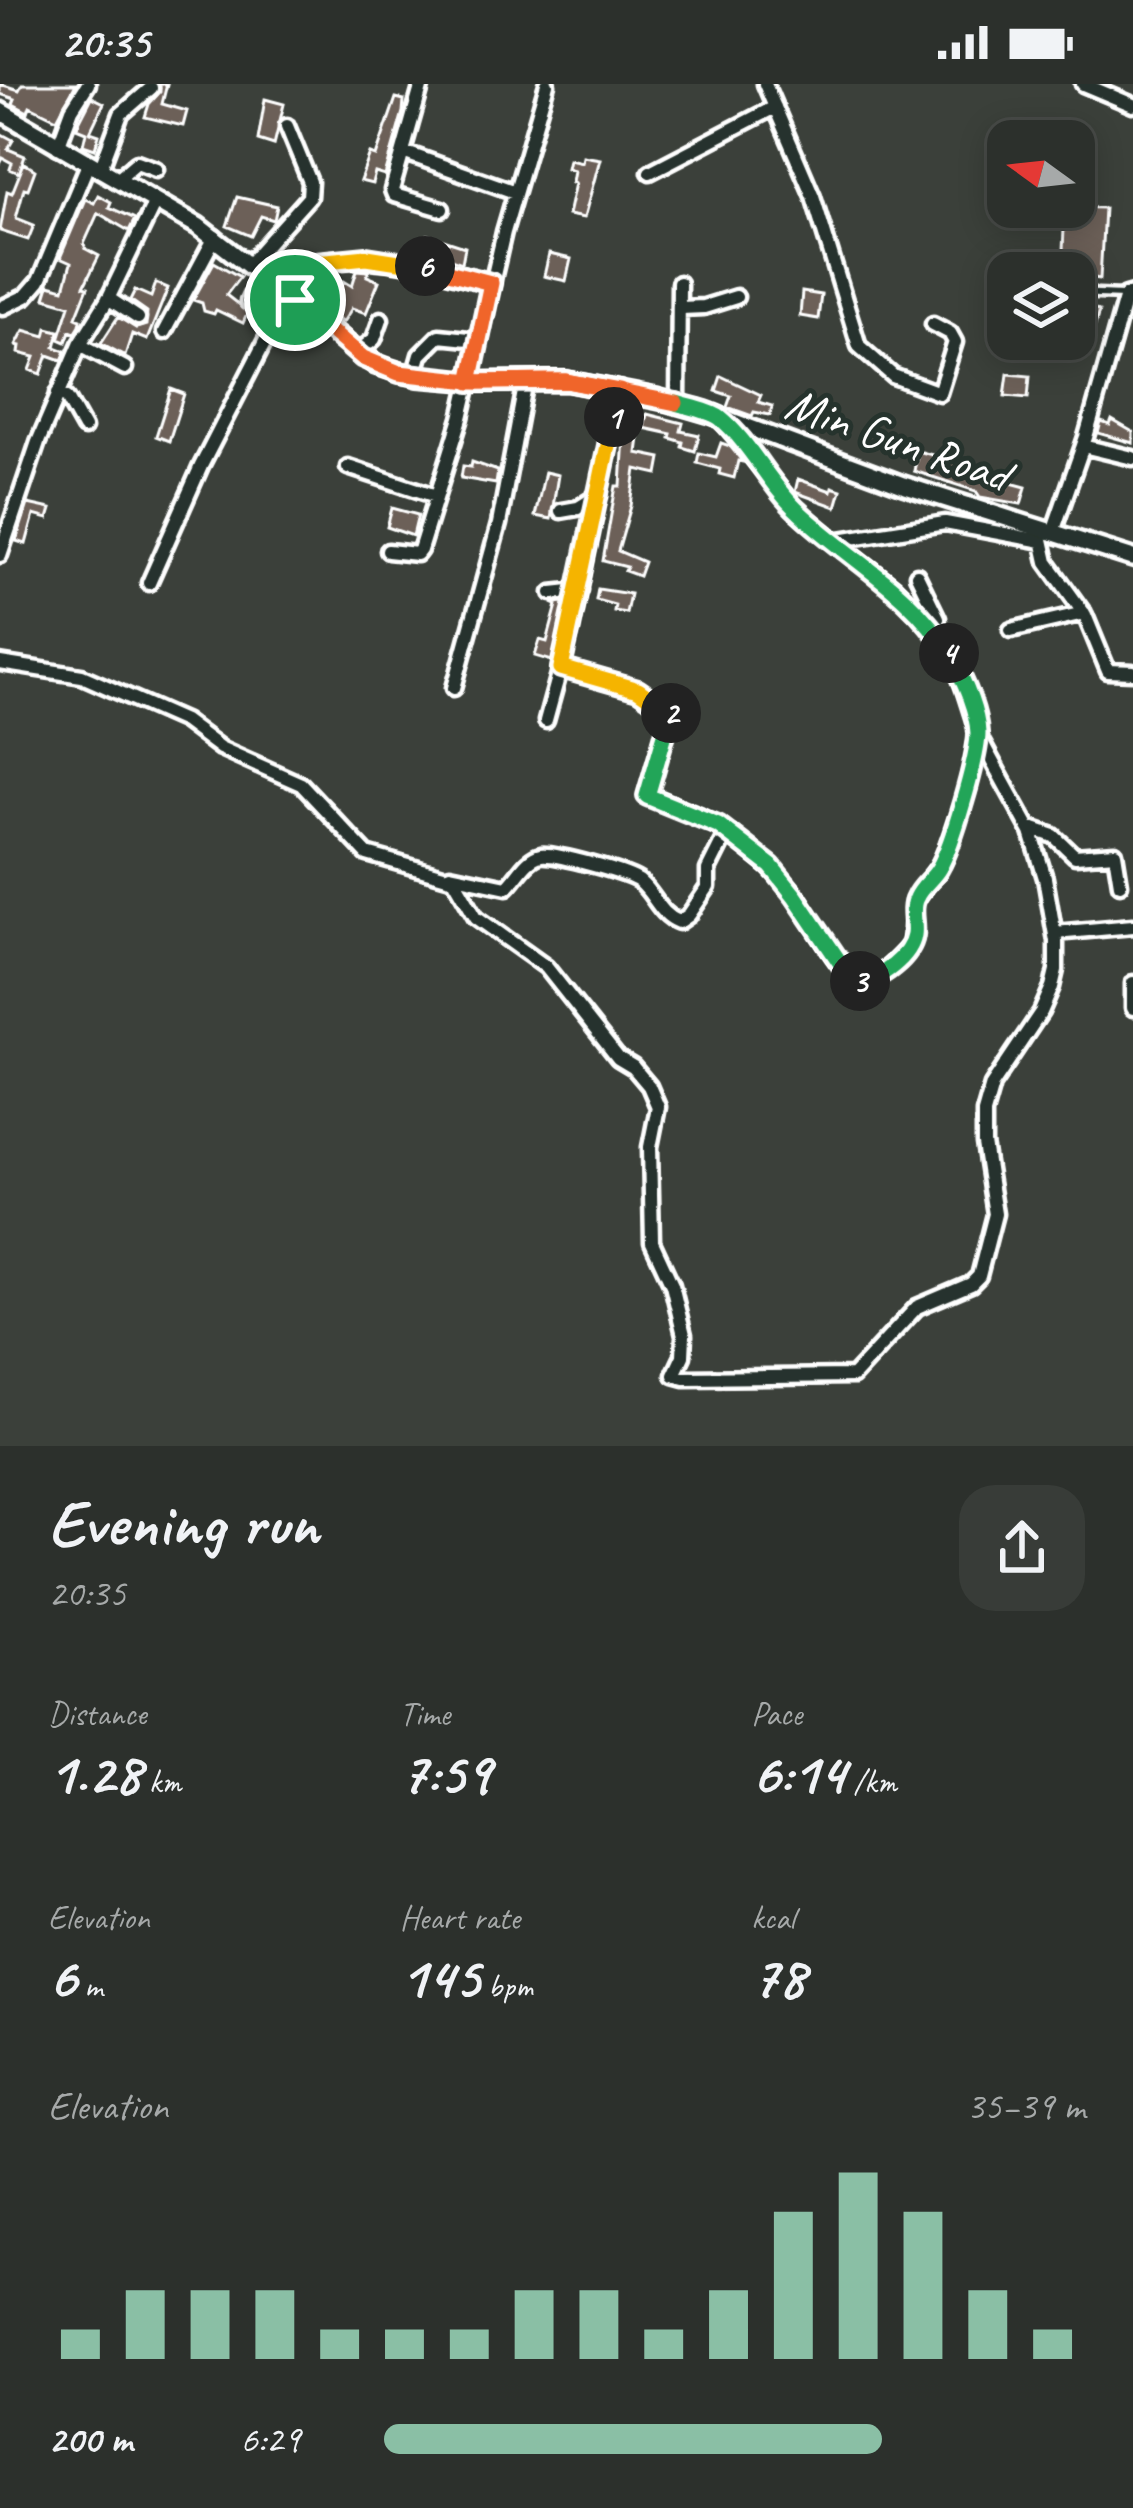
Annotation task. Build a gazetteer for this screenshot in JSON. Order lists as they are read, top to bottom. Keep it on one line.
{"streets":{"street":["Min Gun Road"]},"north":"left","page":{"status":"20:35","pins":["6","1","4","2","3"],"heading":["Evening run","20:35"],"stats":[["Distance","1.28 km"],["Time","7:59"],["Pace","6:14 /km"],["Elevation","6 m"],["Heart rate","145 bpm"],["kcal","78"]],"chart":["Elevation","35–39 m"],"list":[{"name":"200 m","note":"6:29"}]}}
